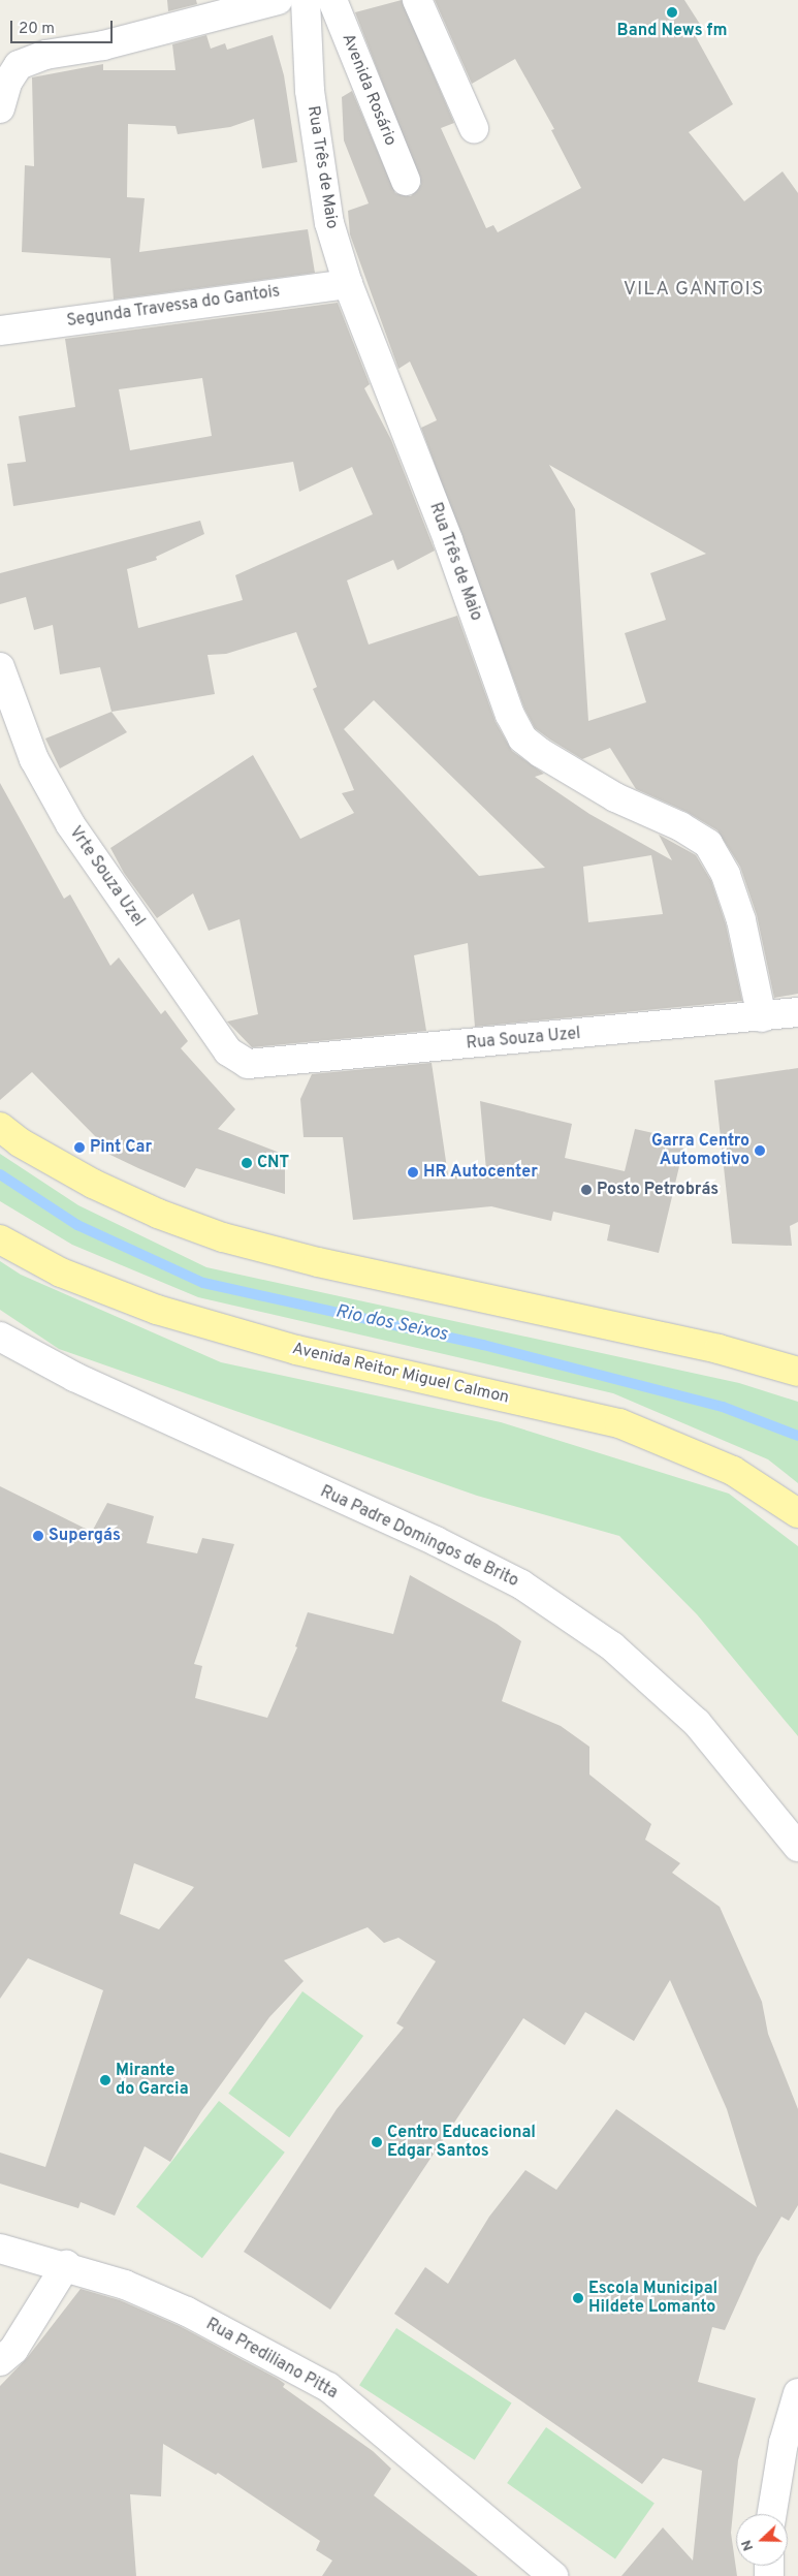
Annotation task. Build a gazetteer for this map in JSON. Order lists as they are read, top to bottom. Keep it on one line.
{"streets":{"main road":["Avenida Reitor Miguel Calmon"],"street":["Avenida Rosário","Rua Três de Maio","Segunda Travessa do Gantois","Vrte Souza Uzel","Rua Souza Uzel","Rua Padre Domingos de Brito","Rua Prediliano Pitta"]},"crossings":[["Rua Três de Maio","Segunda Travessa do Gantois"],["Rua Três de Maio","Rua Souza Uzel"],["Vrte Souza Uzel","Rua Souza Uzel"]],"districts":["VILA GANTOIS"],"water":["Rio dos Seixos"],"places":["Band News fm","Pint Car","Garra Centro Automotivo","CNT","HR Autocenter","Posto Petrobrás","Supergás","Mirante do Garcia","Centro Educacional Edgar Santos","Escola Municipal Hildete Lomanto"],"scale_bar":"20 m","north":"left"}
